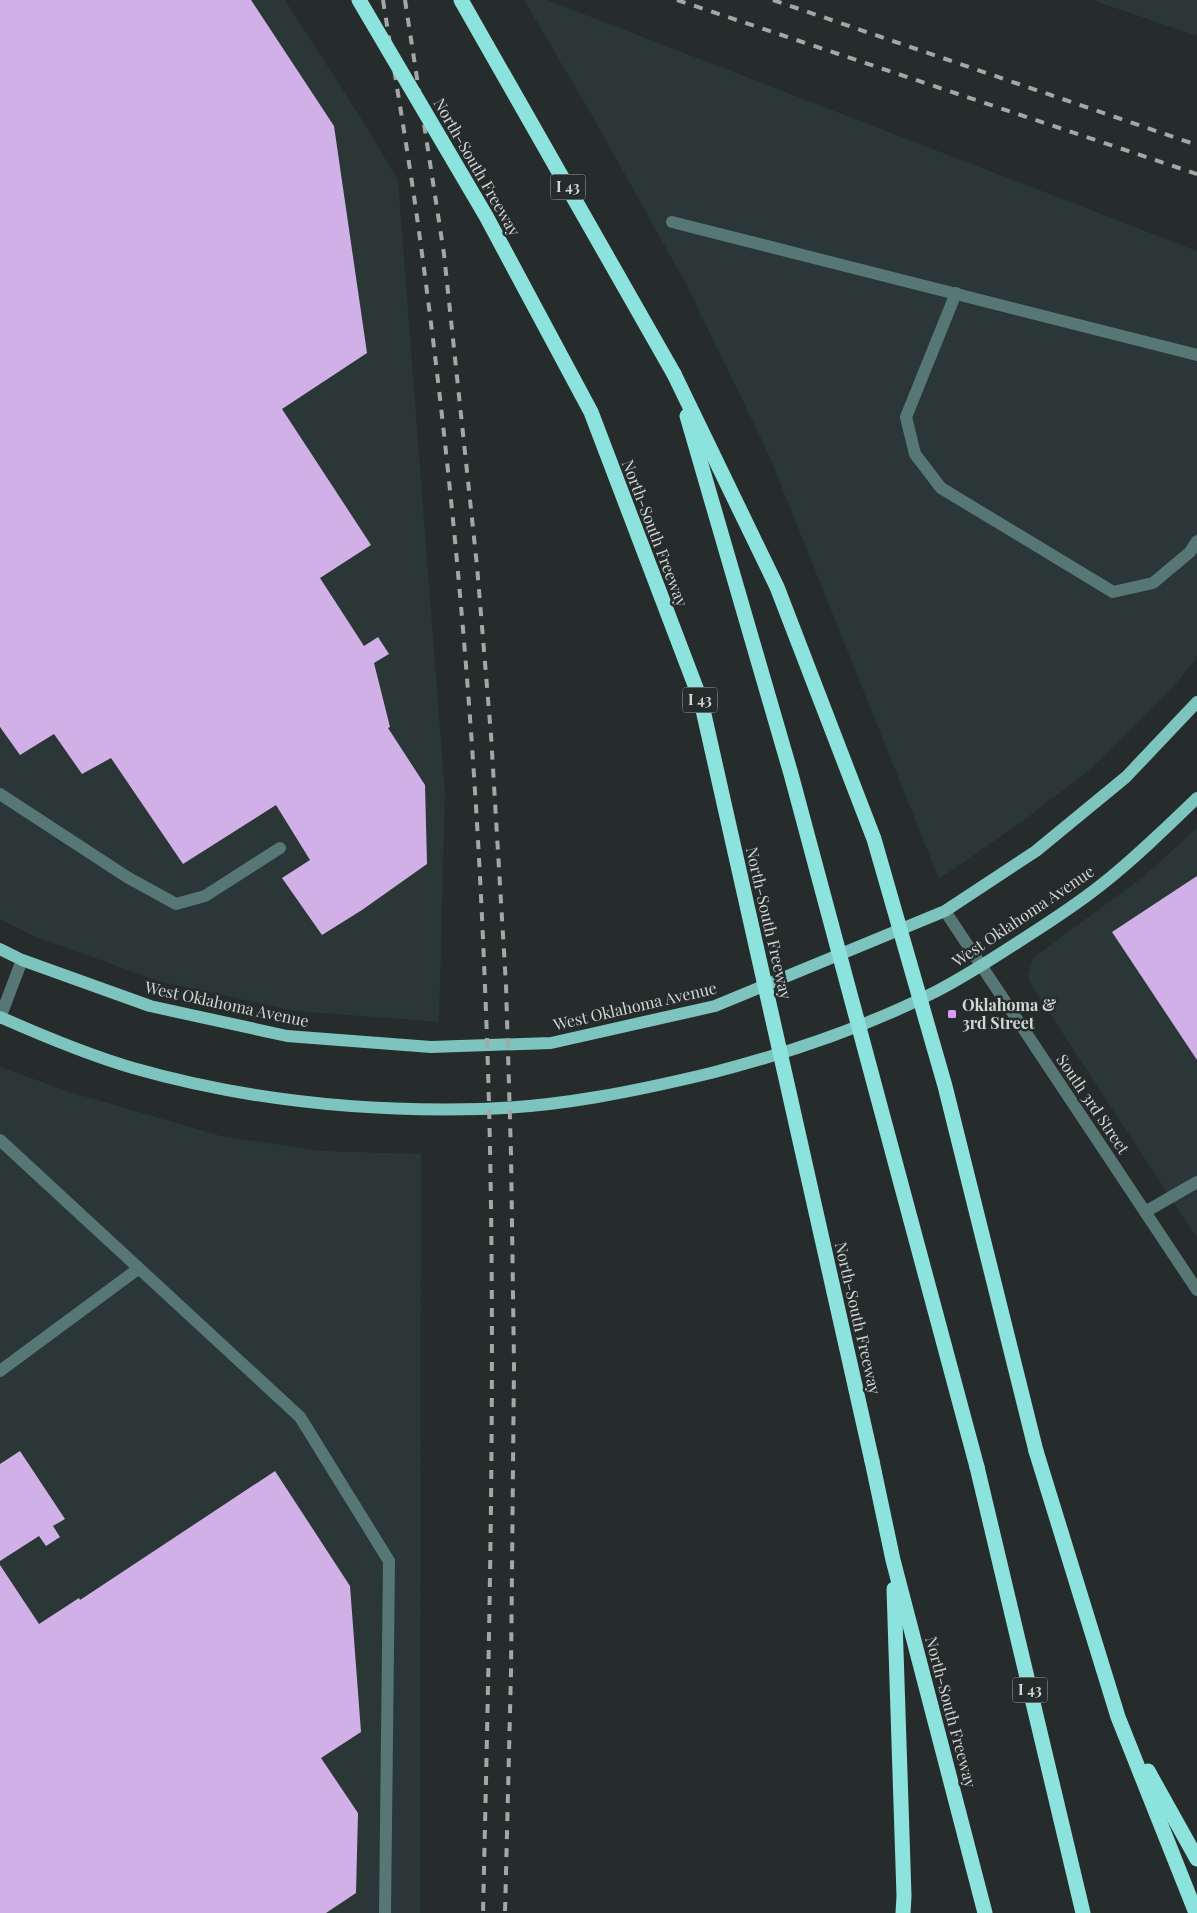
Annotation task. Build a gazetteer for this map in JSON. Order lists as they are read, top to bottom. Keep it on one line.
{"streets":{"highway":["North-South Freeway","I 43"],"main road":["West Oklahoma Avenue"],"street":["South 3rd Street"]},"crossings":[["West Oklahoma Avenue","South 3rd Street"]],"places":{"transit":["Oklahoma & 3rd Street"]}}
